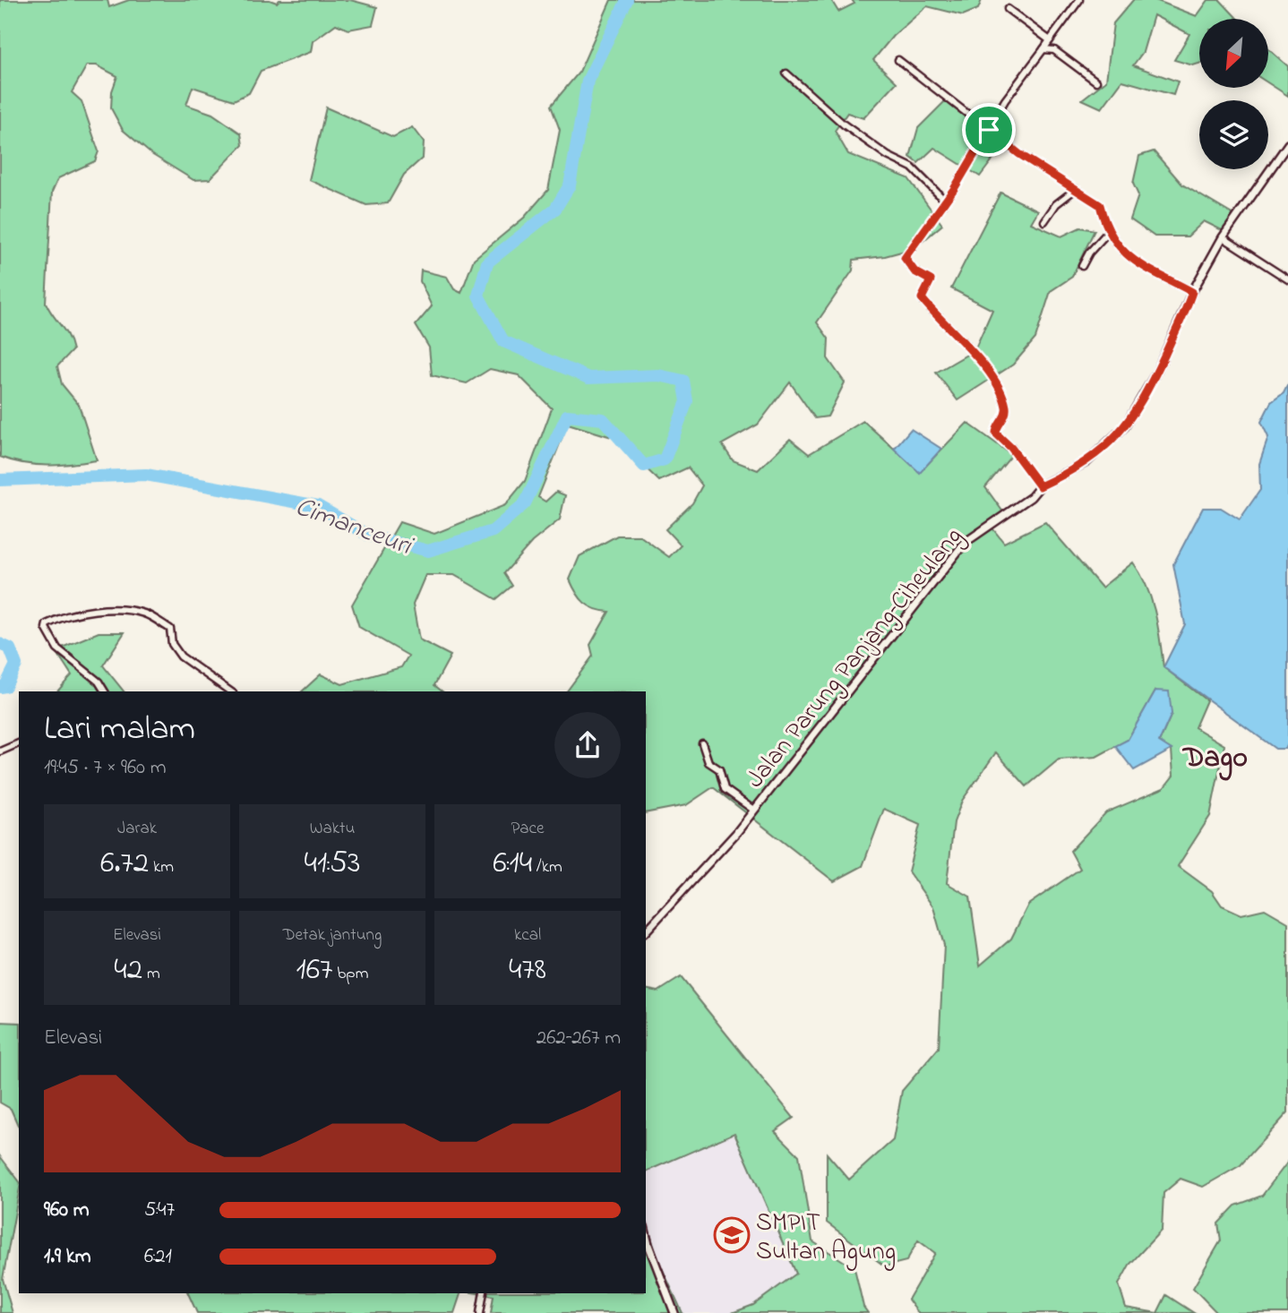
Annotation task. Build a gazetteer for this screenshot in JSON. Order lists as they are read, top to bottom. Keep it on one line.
{"streets":{"street":["Jalan Parung Panjang–Ciheulang"]},"districts":["Dago"],"water":["Cimanceuri"],"places":{"school or university":["SMPIT Sultan Agung"]},"north":"bottom left","page":{"heading":["Lari malam","19:45 · 7 × 960 m"],"stats":[["Jarak","6.72 km"],["Waktu","41:53"],["Pace","6:14 /km"],["Elevasi","42 m"],["Detak jantung","167 bpm"],["kcal","478"]],"chart":["Elevasi","262–267 m"],"list":[{"name":"960 m","note":"5:47"},{"name":"1.9 km","note":"6:21"}]}}
